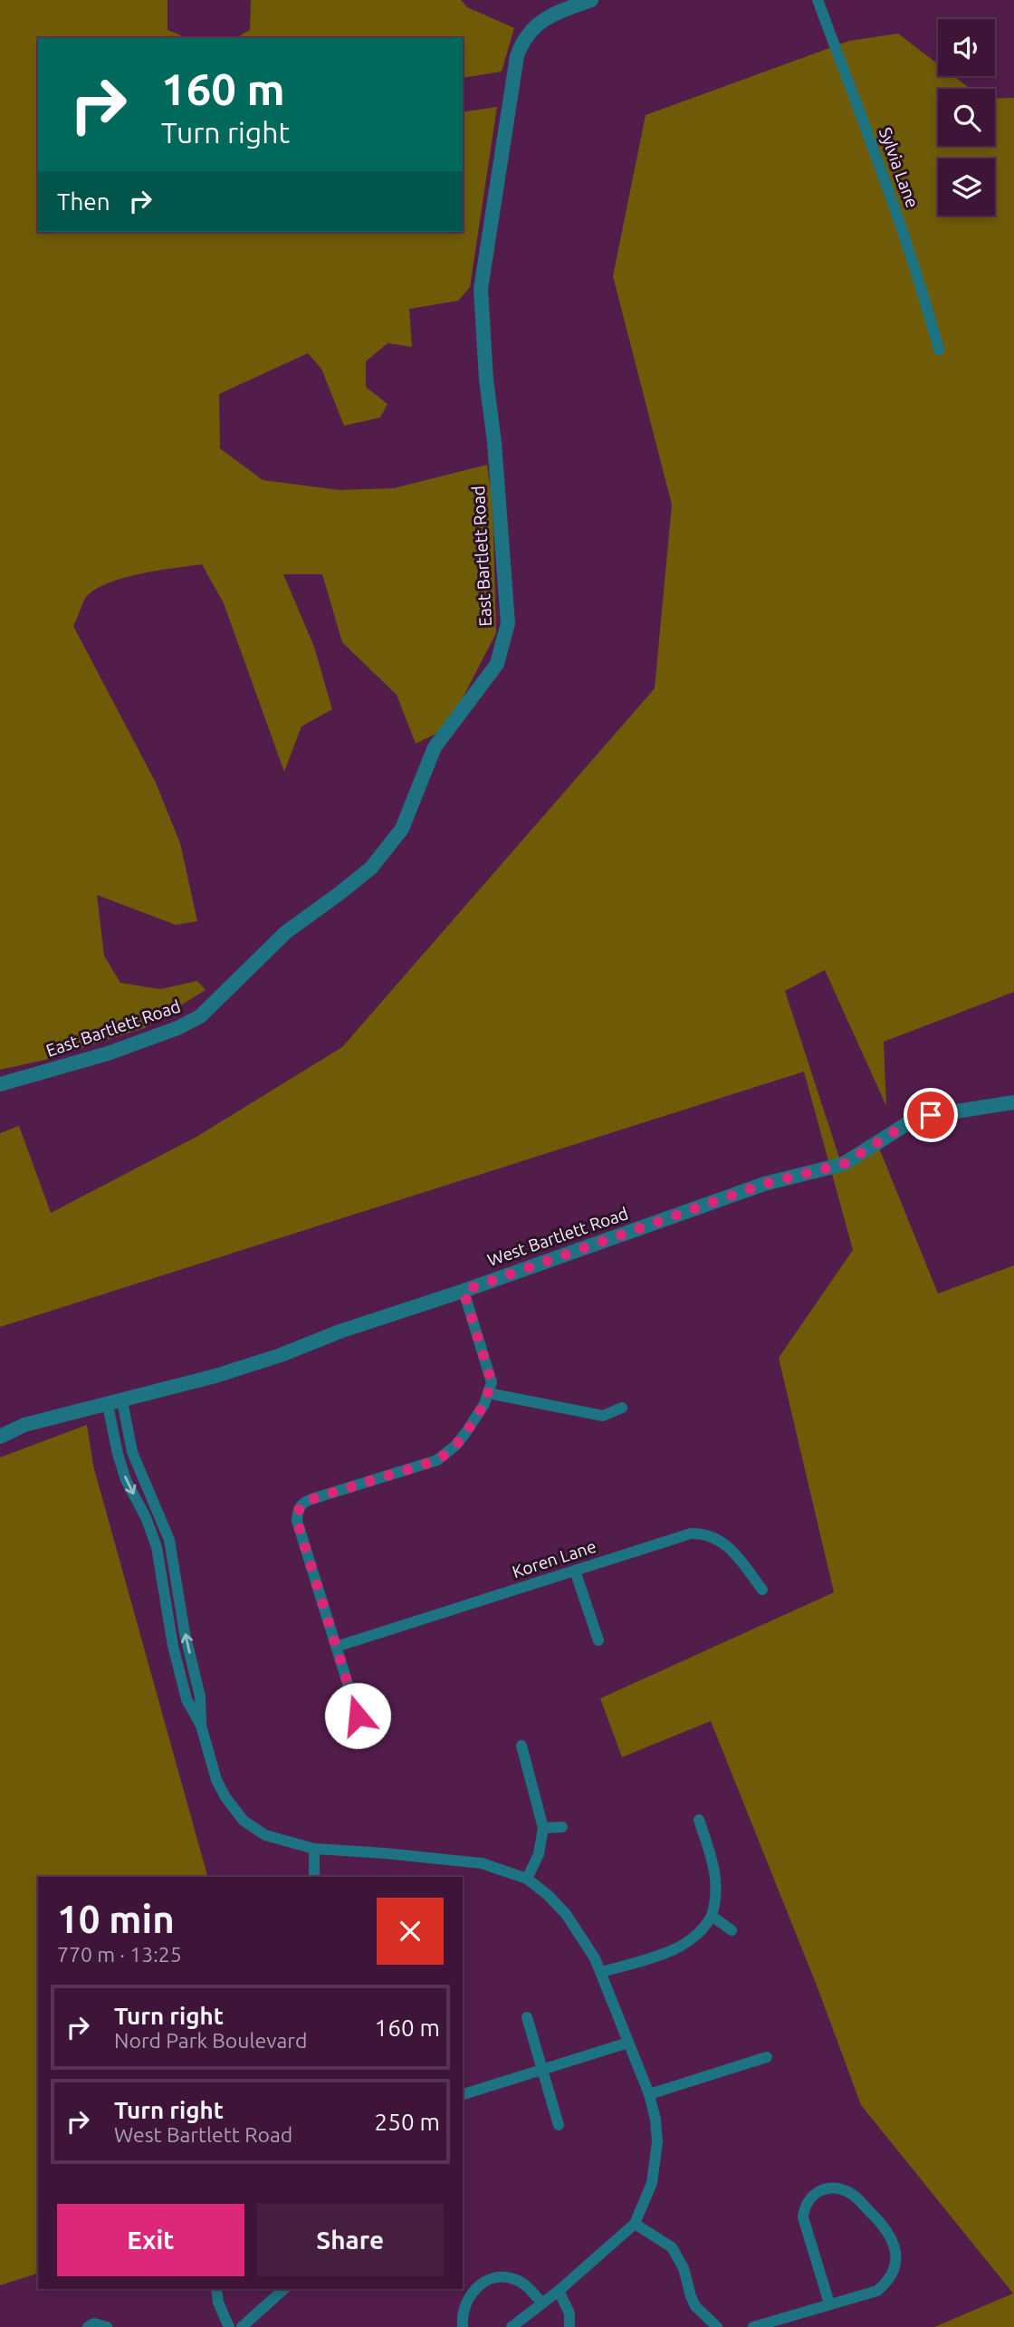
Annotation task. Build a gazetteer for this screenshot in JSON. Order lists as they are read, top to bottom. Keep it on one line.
{"streets":{"street":["Sylvia Lane","East Bartlett Road","West Bartlett Road","Koren Lane"]},"page":{"turn":["160 m","Turn right"],"then":"Then","heading":["10 min","770 m · 13:25"],"list":[{"name":"Turn right","note":"Nord Park Boulevard","value":"160 m"},{"name":"Turn right","note":"West Bartlett Road","value":"250 m"}],"buttons":["Exit","Share"]}}
